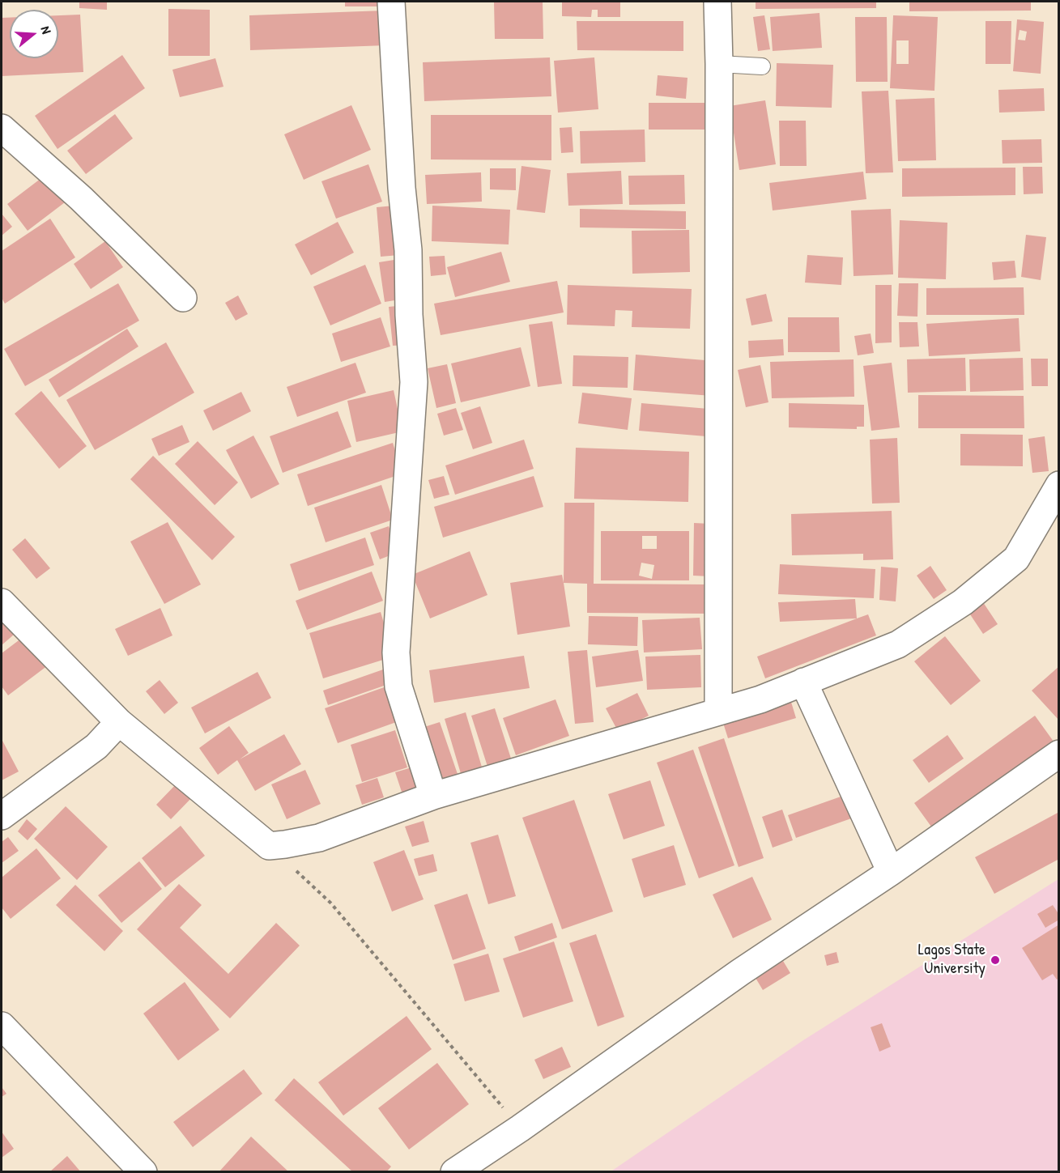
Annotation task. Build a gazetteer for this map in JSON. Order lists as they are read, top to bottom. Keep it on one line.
{"places":["Lagos State University"],"north":"right"}
